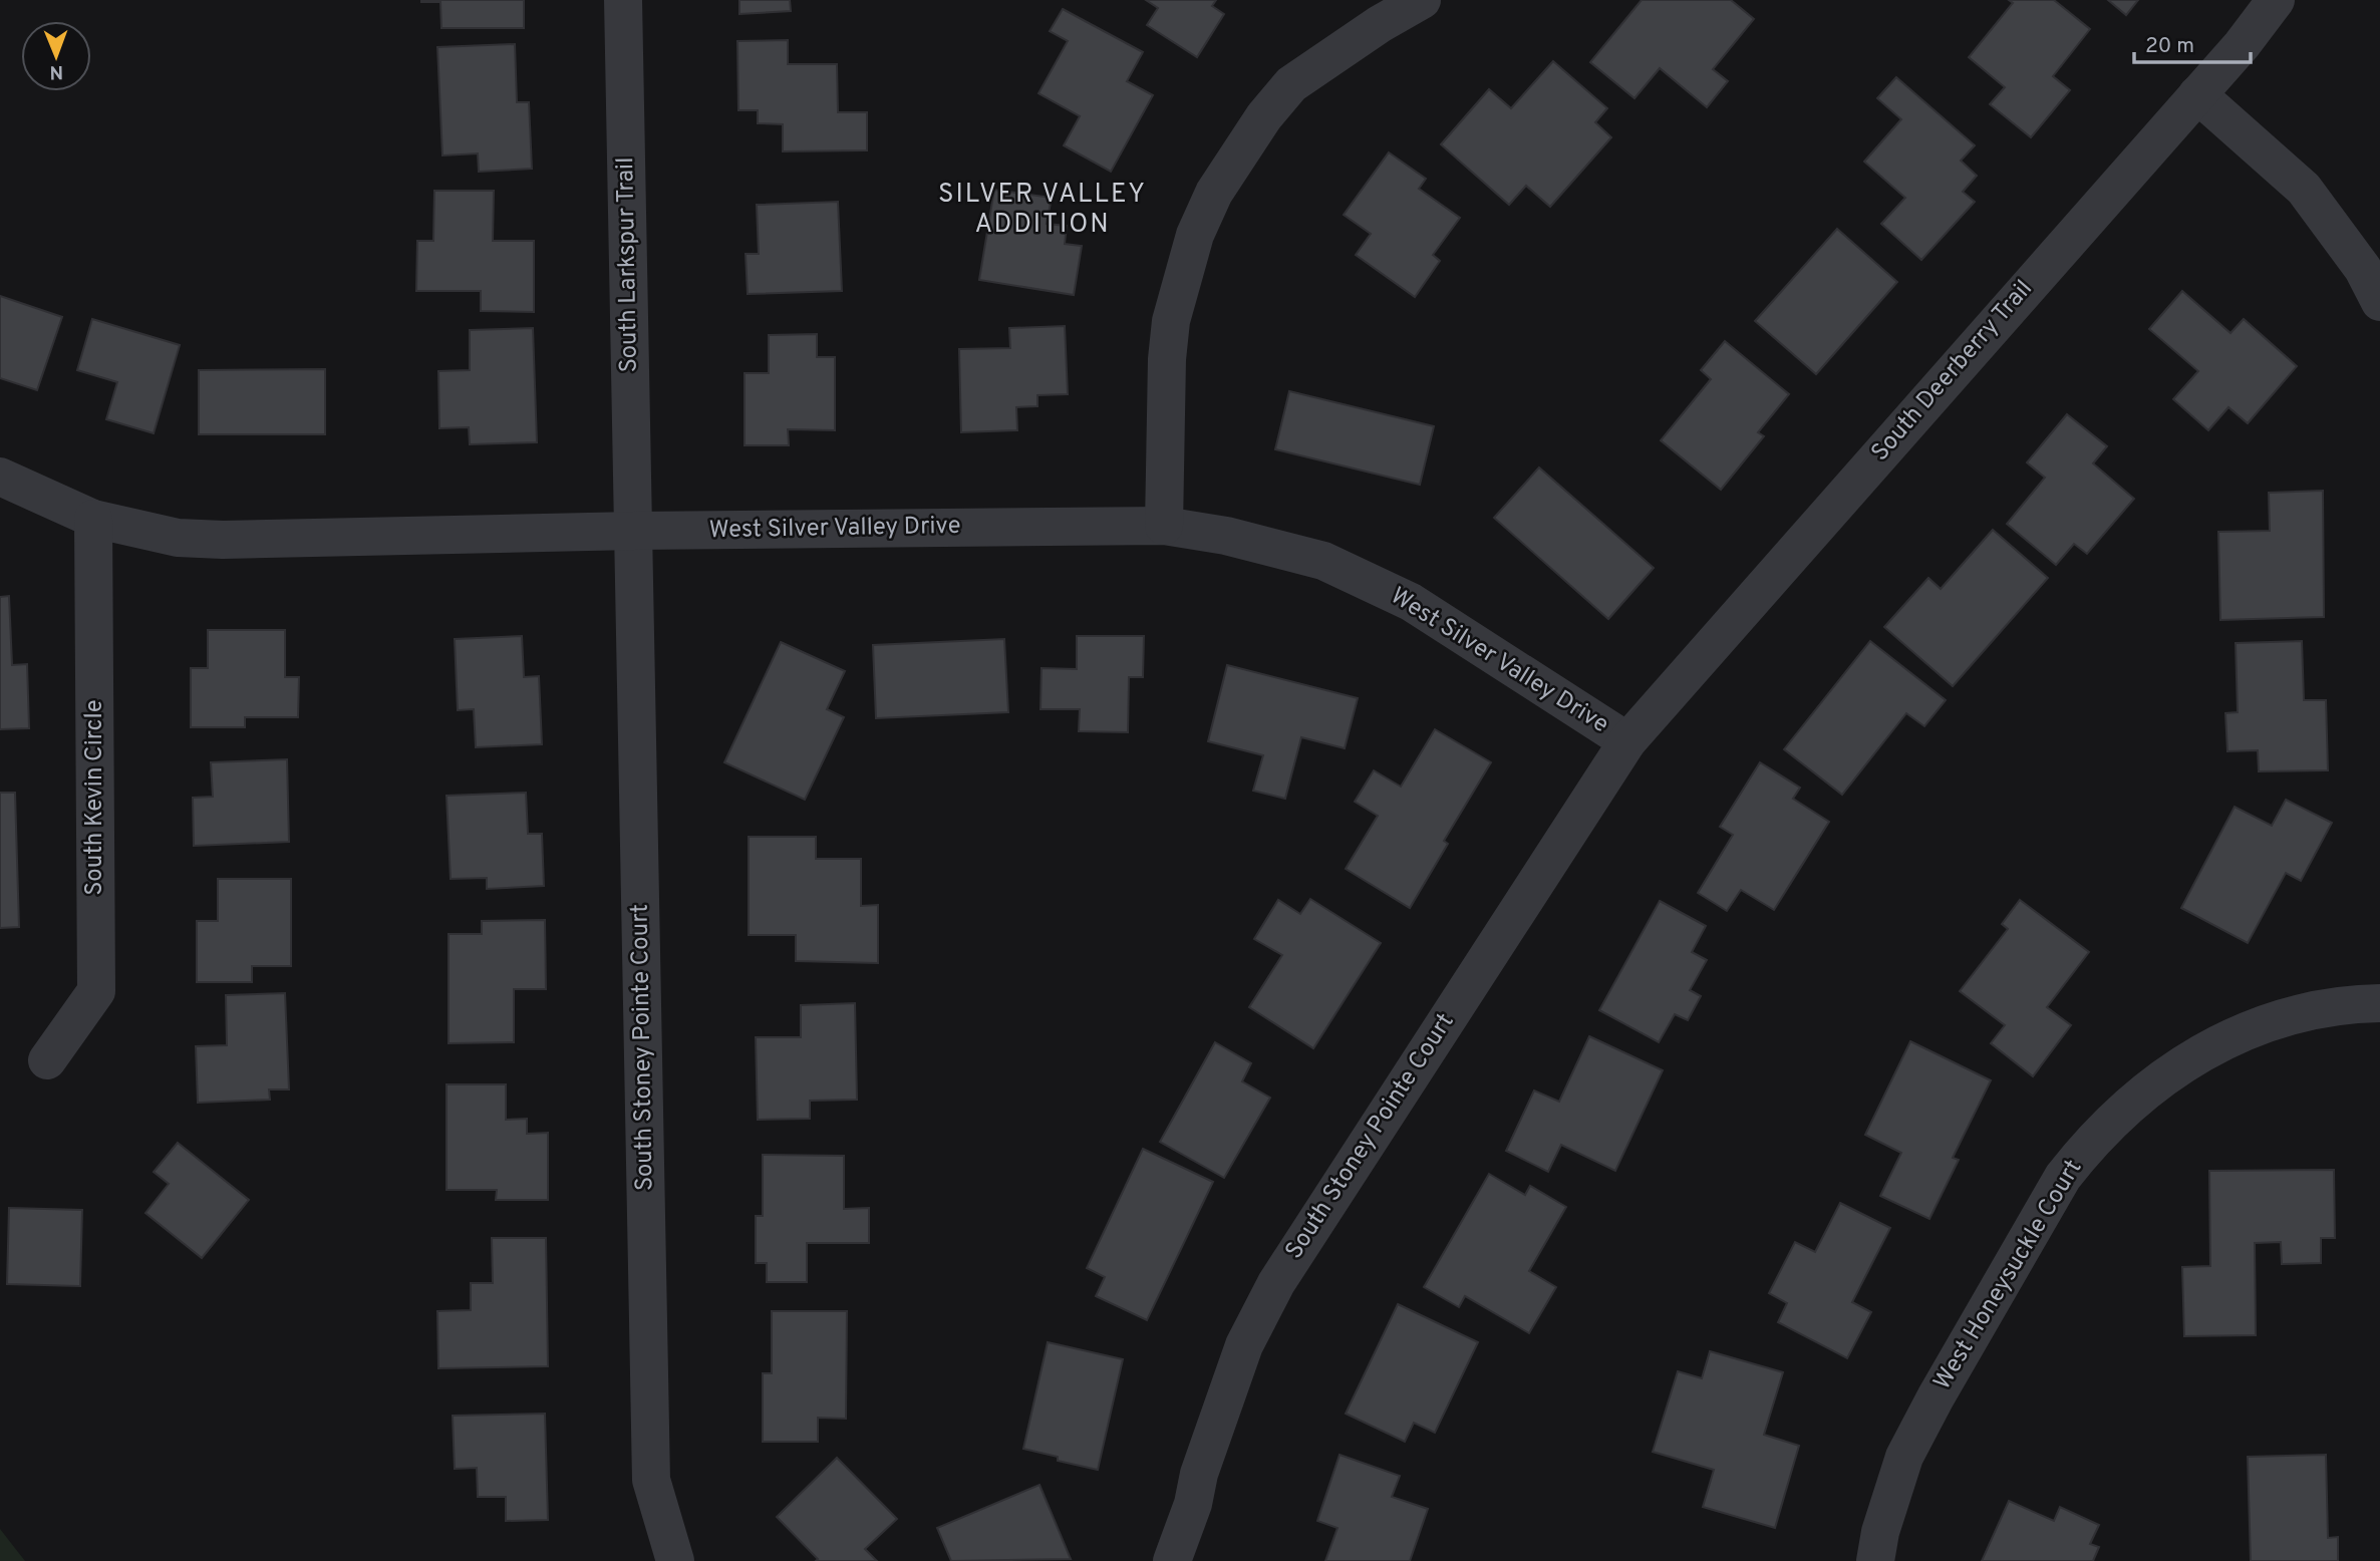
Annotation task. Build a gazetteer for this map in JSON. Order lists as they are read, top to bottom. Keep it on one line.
{"streets":{"street":["South Larkspur Trail","South Deerberry Trail","West Silver Valley Drive","South Kevin Circle","South Stoney Pointe Court","West Honeysuckle Court"]},"crossings":[["South Larkspur Trail","West Silver Valley Drive"],["South Larkspur Trail","South Stoney Pointe Court"],["South Deerberry Trail","West Silver Valley Drive"],["South Deerberry Trail","South Stoney Pointe Court"],["West Silver Valley Drive","South Kevin Circle"],["West Silver Valley Drive","South Stoney Pointe Court"]],"districts":["SILVER VALLEY ADDITION"],"scale_bar":"20 m","north":"bottom"}
